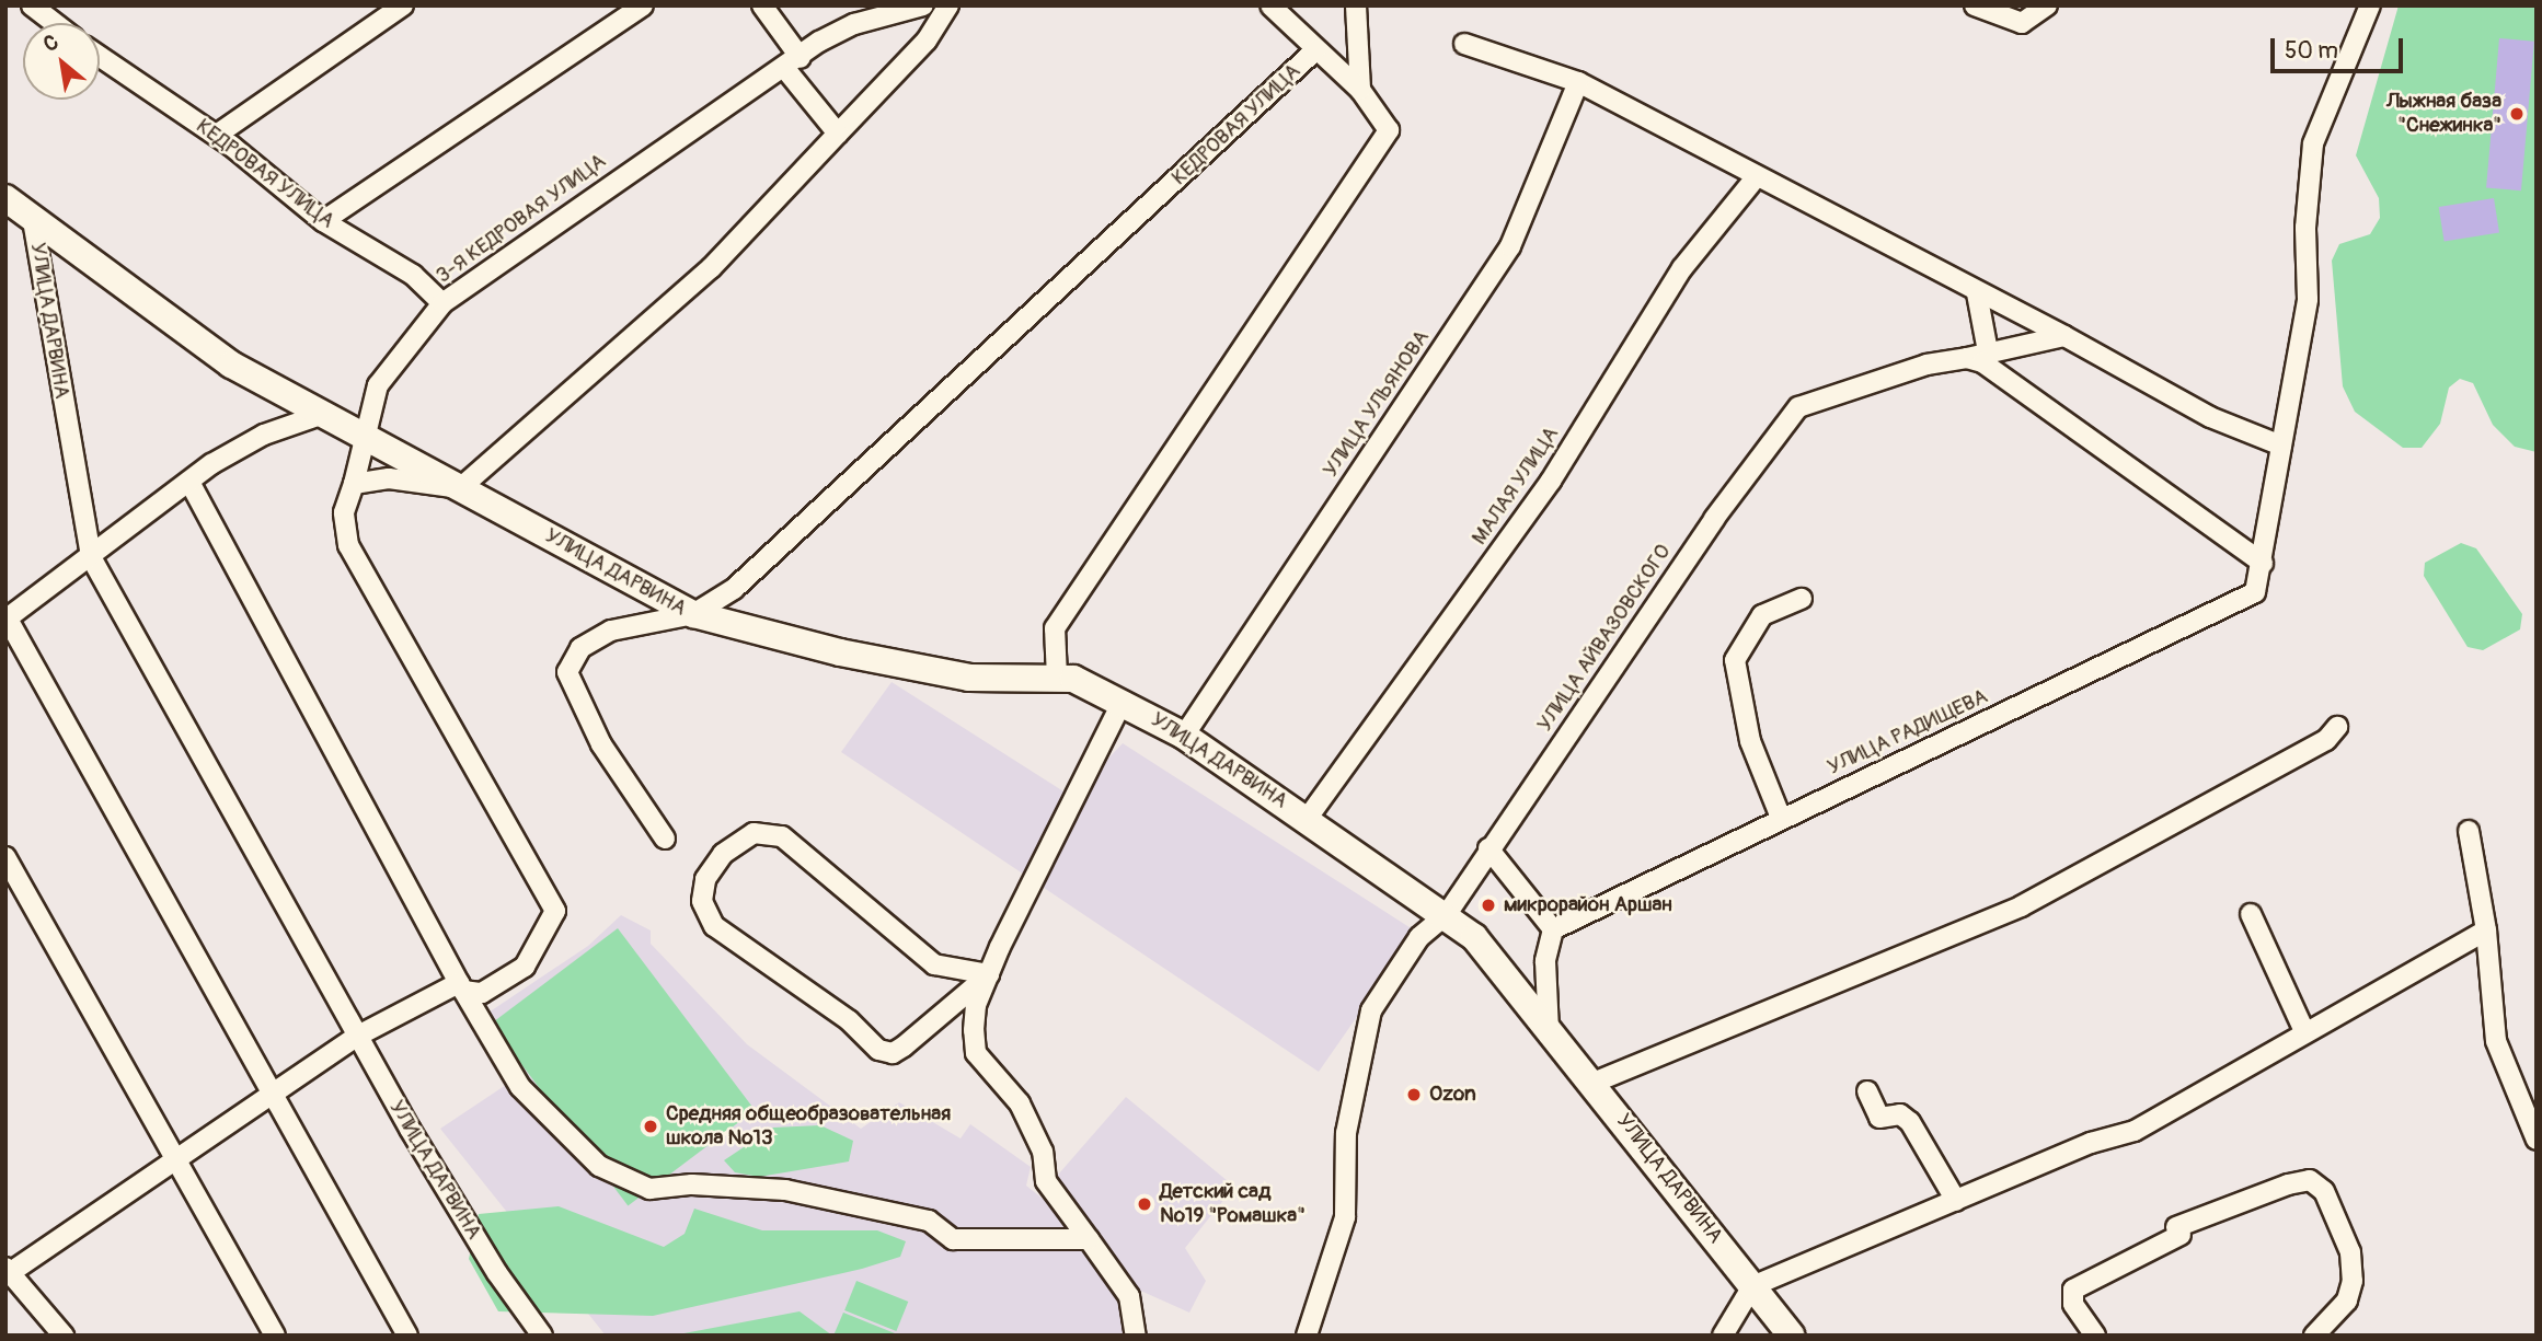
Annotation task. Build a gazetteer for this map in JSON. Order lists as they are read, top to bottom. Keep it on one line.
{"streets":{"street":["КЕДРОВАЯ УЛИЦА","3-Я КЕДРОВАЯ УЛИЦА","УЛИЦА ДАРВИНА","УЛИЦА УЛЬЯНОВА","МАЛАЯ УЛИЦА","УЛИЦА АЙВАЗОВСКОГО","УЛИЦА РАДИЩЕВА"]},"crossings":[["КЕДРОВАЯ УЛИЦА","3-Я КЕДРОВАЯ УЛИЦА"],["КЕДРОВАЯ УЛИЦА","УЛИЦА ДАРВИНА"],["3-Я КЕДРОВАЯ УЛИЦА","УЛИЦА ДАРВИНА"],["УЛИЦА ДАРВИНА","УЛИЦА УЛЬЯНОВА"],["УЛИЦА ДАРВИНА","МАЛАЯ УЛИЦА"],["УЛИЦА ДАРВИНА","УЛИЦА АЙВАЗОВСКОГО"]],"places":["Лыжная база \"Снежинка\"","микрорайон Аршан","Ozon","Средняя общеобразовательная школа №13","Детский сад №19 \"Ромашка\""],"scale_bar":"50 m","north":"top left"}
